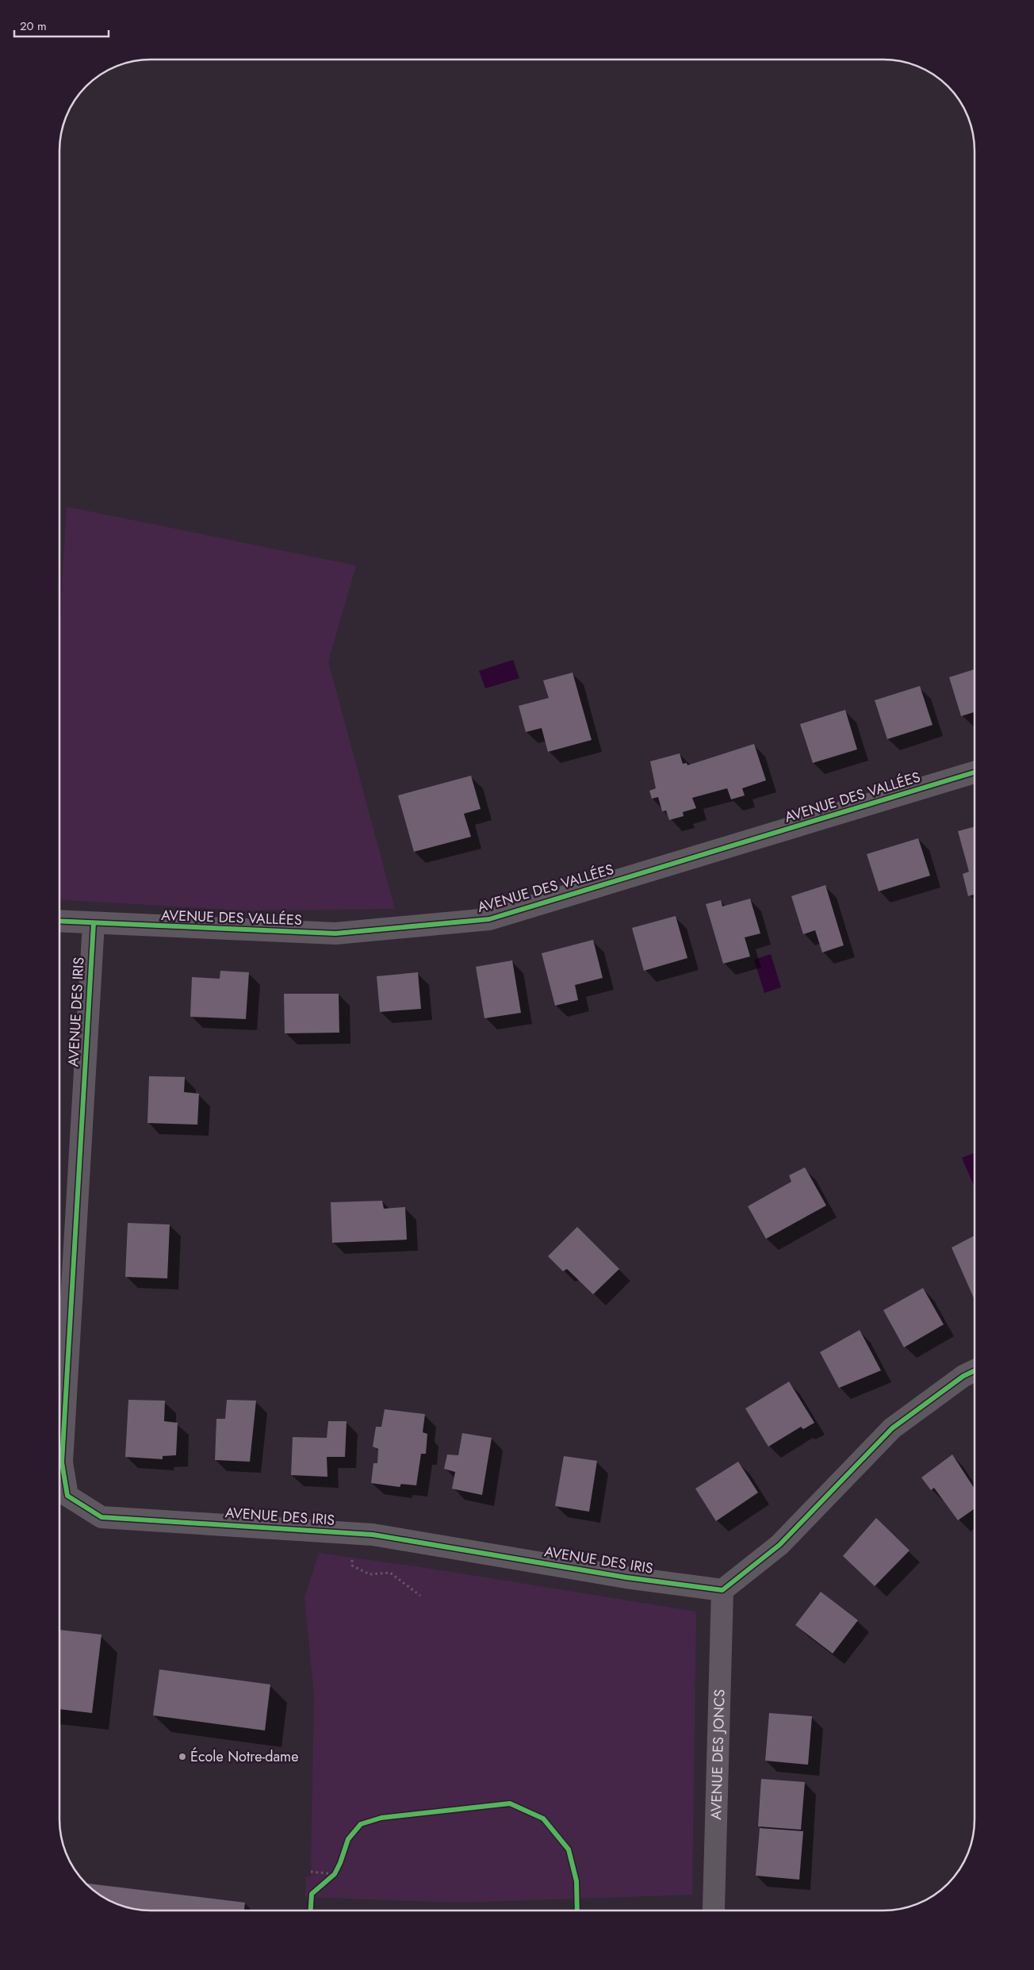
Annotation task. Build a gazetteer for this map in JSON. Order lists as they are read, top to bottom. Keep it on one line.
{"streets":{"street":["AVENUE DES VALLÉES","AVENUE DES IRIS","AVENUE DES JONCS"]},"crossings":[["AVENUE DES VALLÉES","AVENUE DES IRIS"],["AVENUE DES IRIS","AVENUE DES JONCS"]],"places":["École Notre-dame"],"scale_bar":"20 m"}
